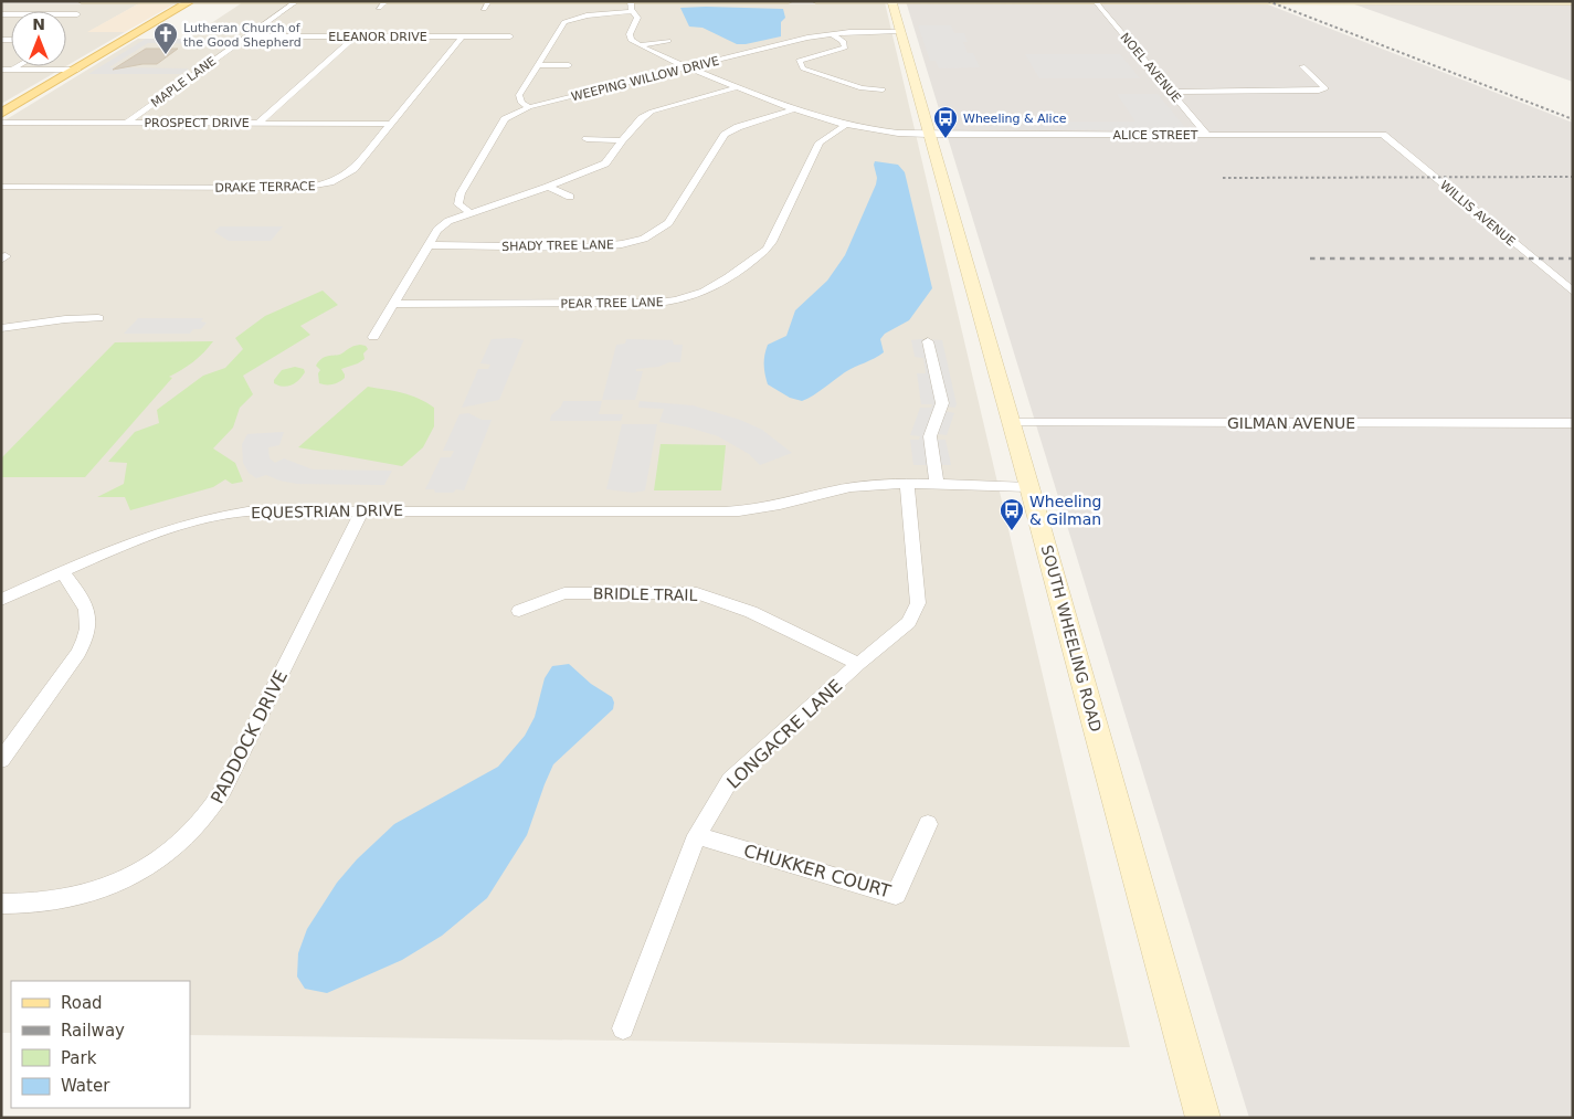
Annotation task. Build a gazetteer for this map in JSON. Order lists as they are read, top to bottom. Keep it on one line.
{"streets":{"main road":["SOUTH WHEELING ROAD"],"street":["ELEANOR DRIVE","NOEL AVENUE","WEEPING WILLOW DRIVE","MAPLE LANE","PROSPECT DRIVE","ALICE STREET","DRAKE TERRACE","WILLIS AVENUE","SHADY TREE LANE","PEAR TREE LANE","GILMAN AVENUE","EQUESTRIAN DRIVE","BRIDLE TRAIL","LONGACRE LANE","PADDOCK DRIVE","CHUKKER COURT"]},"crossings":[["ELEANOR DRIVE","MAPLE LANE"],["ELEANOR DRIVE","DRAKE TERRACE"],["NOEL AVENUE","ALICE STREET"],["WEEPING WILLOW DRIVE","ALICE STREET"],["WEEPING WILLOW DRIVE","SOUTH WHEELING ROAD"],["MAPLE LANE","PROSPECT DRIVE"],["PROSPECT DRIVE","DRAKE TERRACE"],["ALICE STREET","WILLIS AVENUE"],["ALICE STREET","SHADY TREE LANE"],["ALICE STREET","PEAR TREE LANE"],["ALICE STREET","SOUTH WHEELING ROAD"],["GILMAN AVENUE","SOUTH WHEELING ROAD"],["EQUESTRIAN DRIVE","SOUTH WHEELING ROAD"],["EQUESTRIAN DRIVE","LONGACRE LANE"],["EQUESTRIAN DRIVE","PADDOCK DRIVE"],["BRIDLE TRAIL","LONGACRE LANE"],["LONGACRE LANE","CHUKKER COURT"]],"places":{"church":["Lutheran Church of the Good Shepherd"],"bus stop":["Wheeling & Alice","Wheeling & Gilman"]},"legend":["Road","Railway","Park","Water"],"north":"top"}
